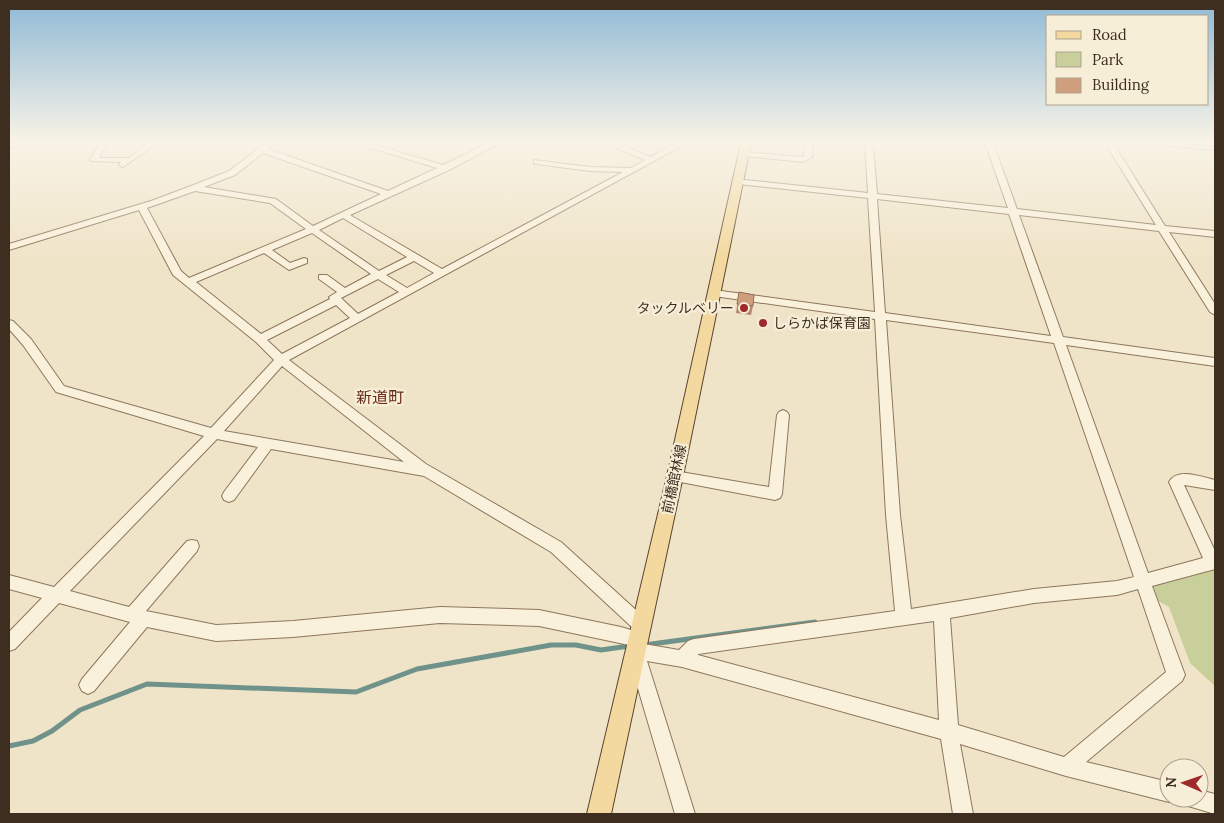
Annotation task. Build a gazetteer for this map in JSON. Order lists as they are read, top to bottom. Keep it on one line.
{"streets":{"main road":["前橋館林線"]},"districts":["新道町"],"places":["タックルベリー","しらかば保育園"],"legend":["Road","Park","Building"],"north":"left"}
